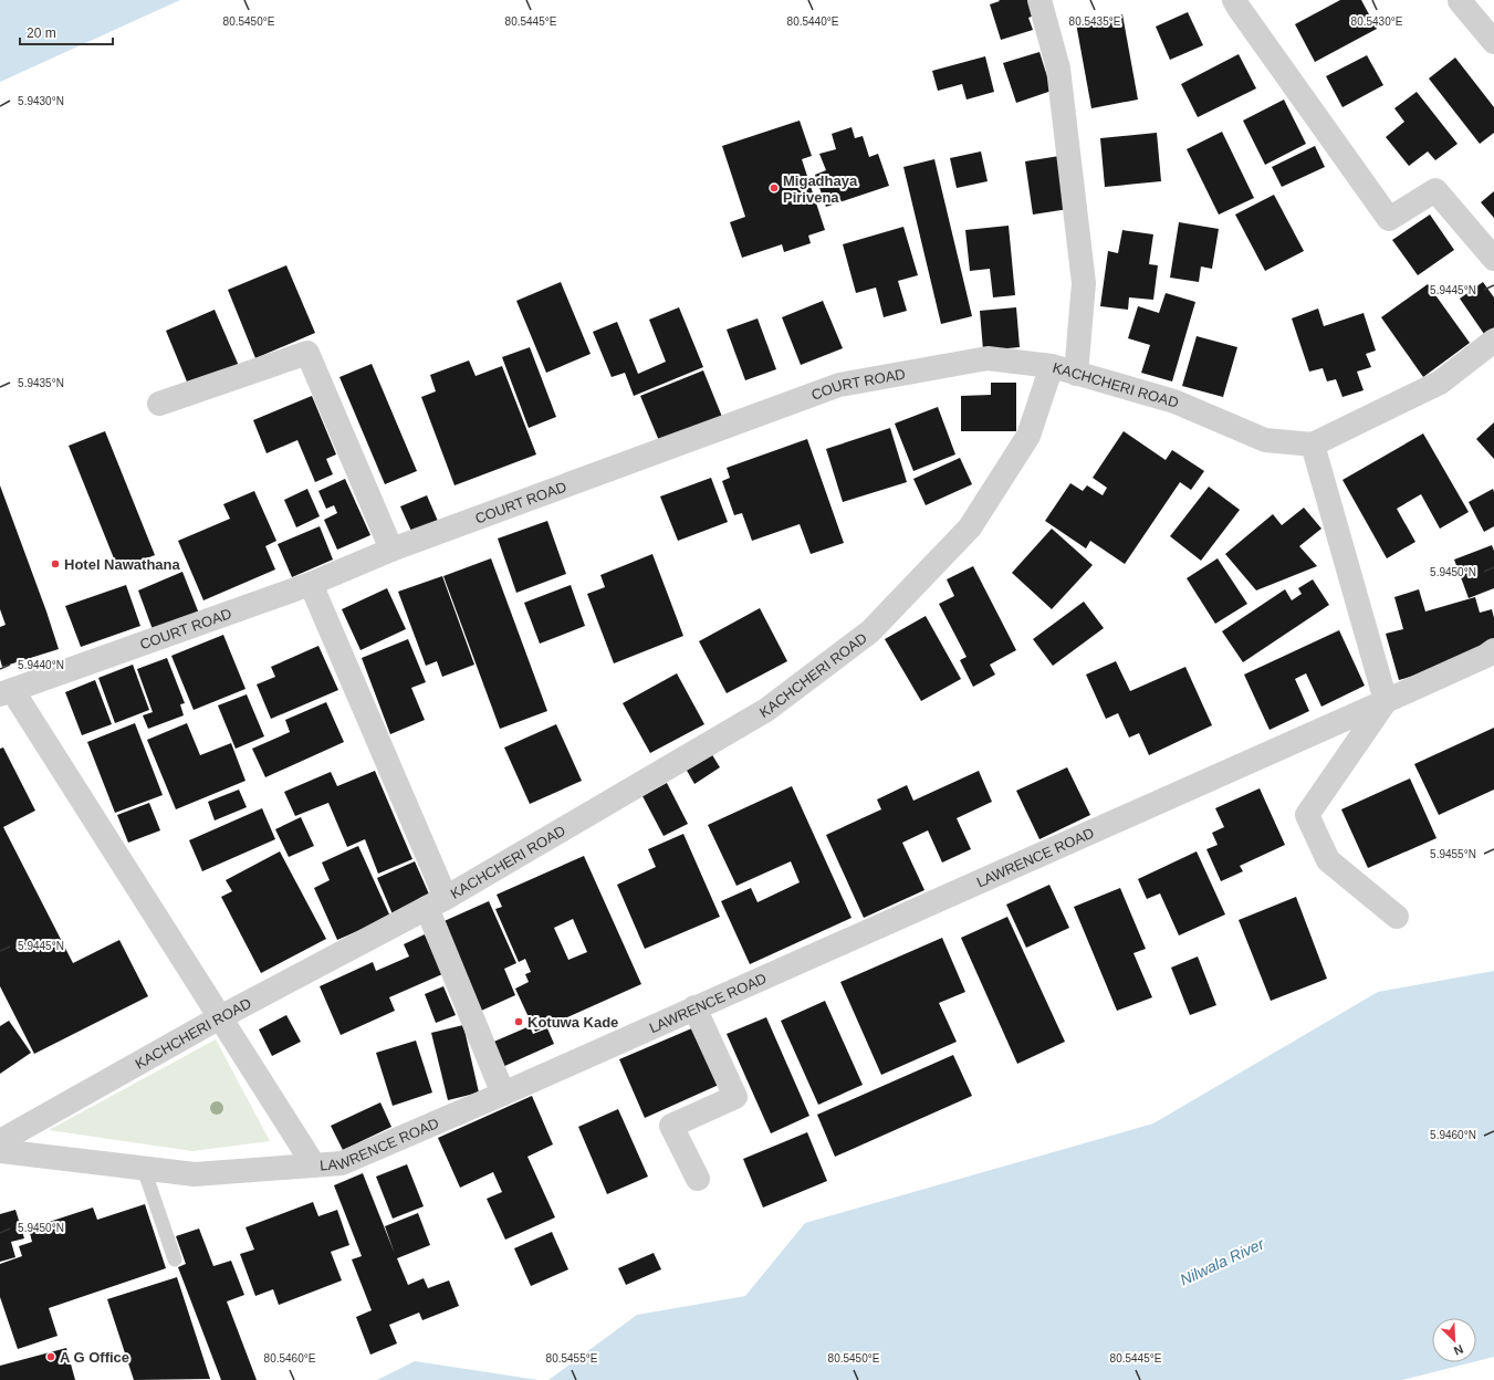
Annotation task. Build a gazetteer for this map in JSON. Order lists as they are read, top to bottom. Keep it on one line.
{"streets":{"street":["COURT ROAD","KACHCHERI ROAD","LAWRENCE ROAD"]},"crossings":[["COURT ROAD","KACHCHERI ROAD"]],"water":["Nilwala River"],"places":["Migadhaya Pirivena","Hotel Nawathana","Kotuwa Kade","A G Office"],"scale_bar":"20 m","north":"bottom right","coordinates":["80.5450°E","80.5445°E","80.5440°E","80.5435°E","80.5430°E","5.9430°N","5.9445°N","5.9435°N","5.9450°N","5.9440°N","5.9455°N","5.9460°N","80.5460°E","80.5455°E"]}
